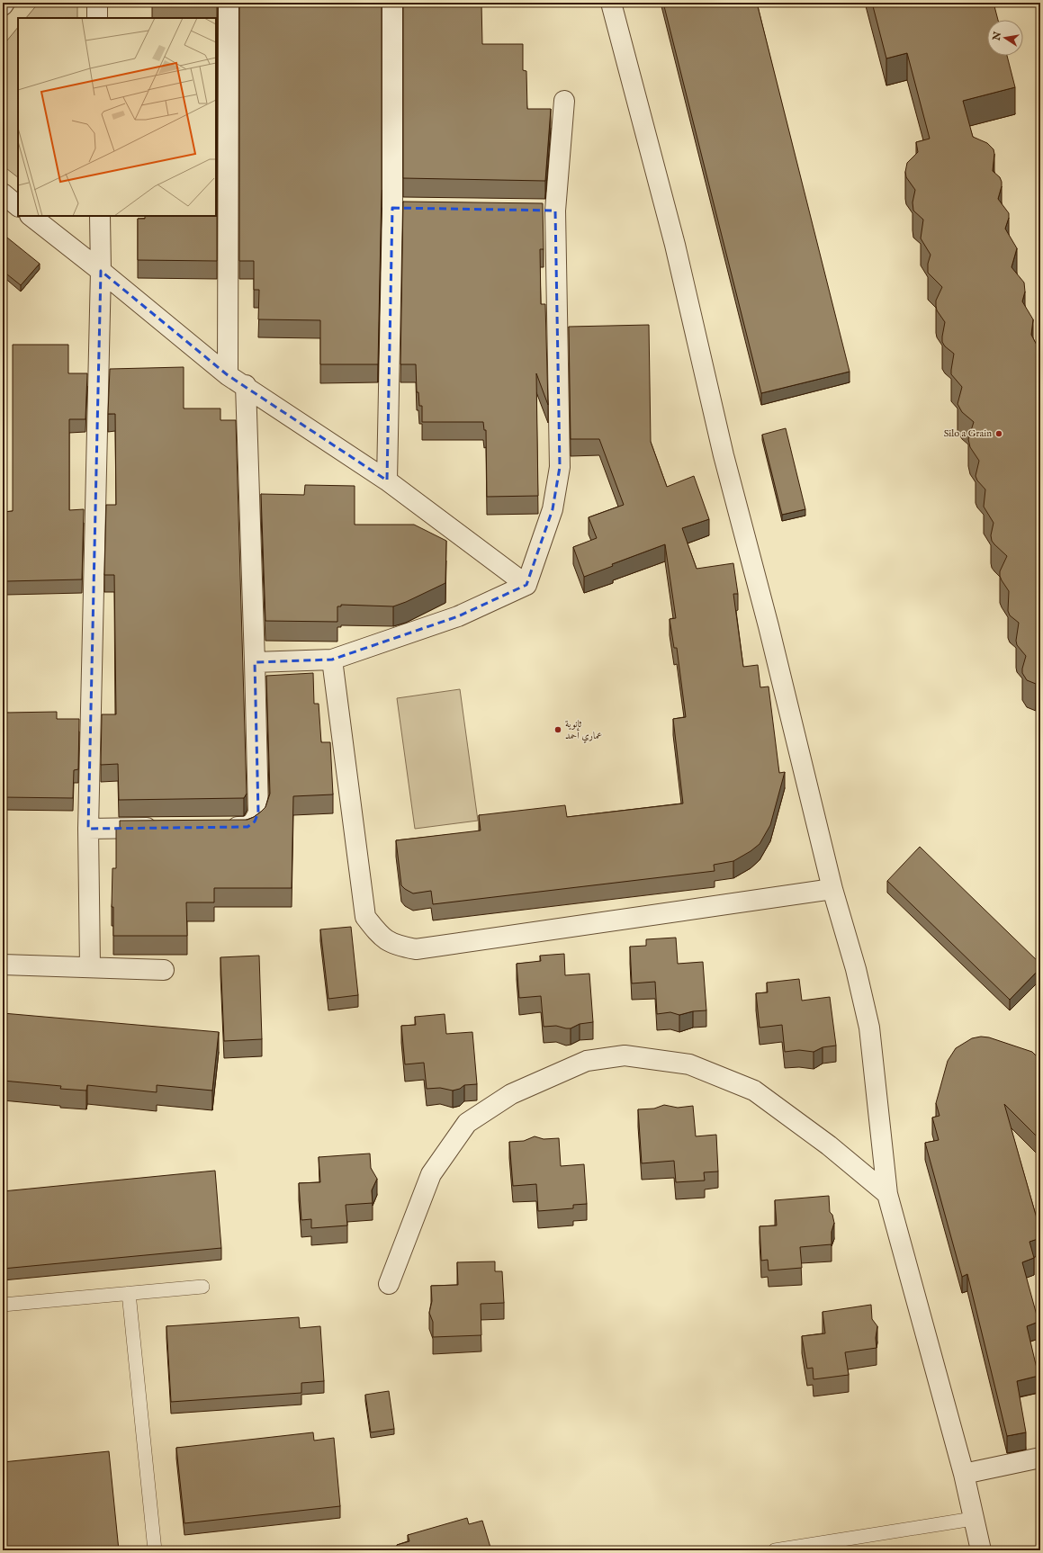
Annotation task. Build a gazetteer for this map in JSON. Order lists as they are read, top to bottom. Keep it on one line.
{"places":["Silo a Grain","ثانوية عماري أحمد"],"north":"left"}
